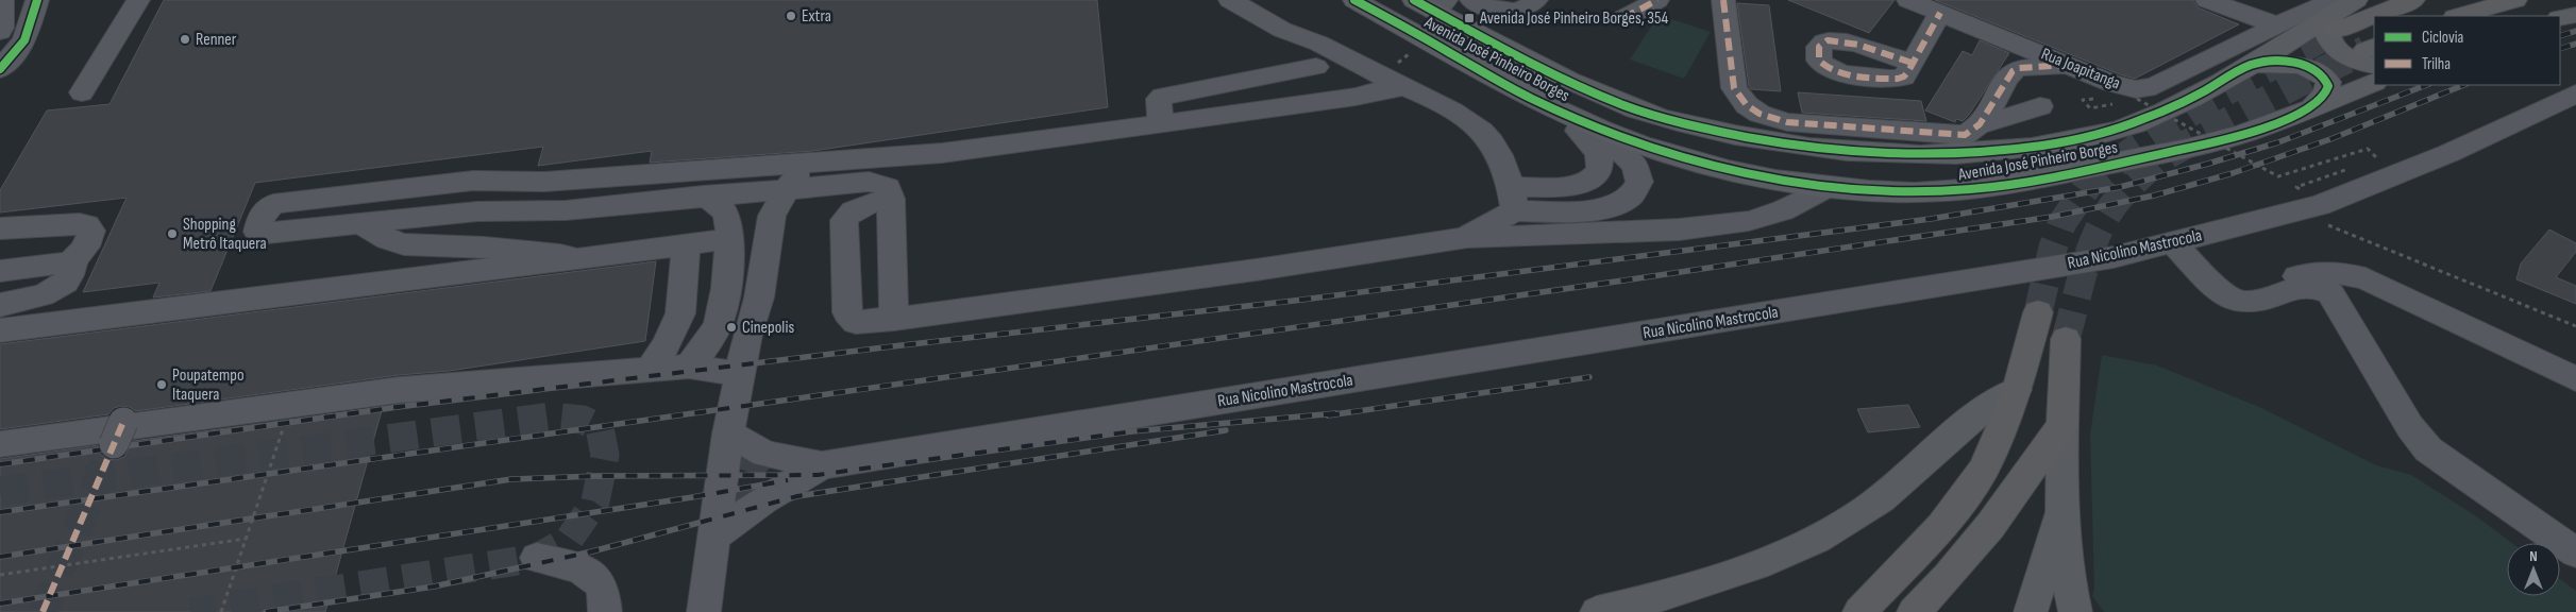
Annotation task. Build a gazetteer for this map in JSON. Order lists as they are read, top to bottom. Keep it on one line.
{"streets":{"main road":["Avenida José Pinheiro Borges"],"street":["Rua Joapitanga","Rua Nicolino Mastrocola"]},"crossings":[["Avenida José Pinheiro Borges","Rua Joapitanga"]],"places":{"other":["Extra","Renner","Shopping Metrô Itaquera","Cinepolis","Poupatempo Itaquera"],"transit":["Avenida José Pinheiro Borges, 354"]},"legend":["Ciclovia","Trilha"],"north":"top"}
